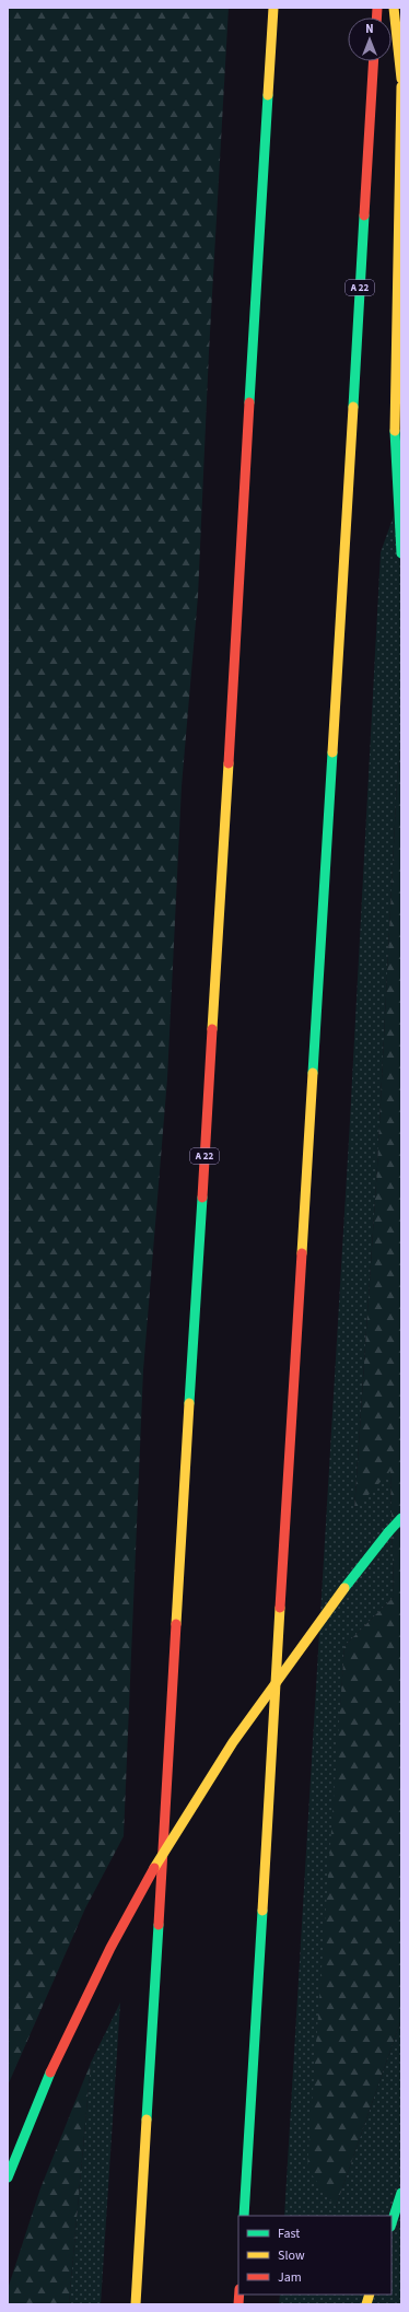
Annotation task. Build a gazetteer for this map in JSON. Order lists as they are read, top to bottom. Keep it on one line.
{"streets":{"highway":["A 22"]},"legend":["Fast","Slow","Jam"],"north":"top"}
